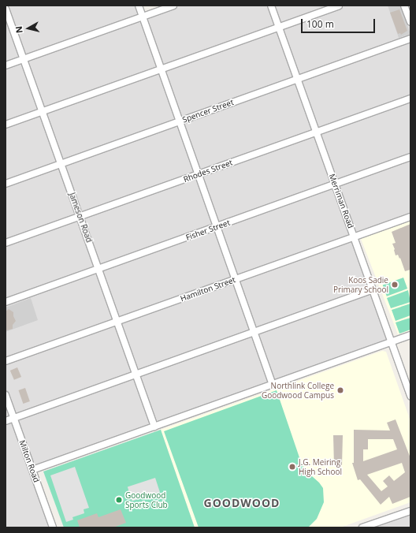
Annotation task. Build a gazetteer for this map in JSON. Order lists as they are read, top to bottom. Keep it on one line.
{"streets":{"street":["Spencer Street","Rhodes Street","Merriman Road","Jameson Road","Fisher Street","Hamilton Street","Milton Road"]},"crossings":[["Spencer Street","Merriman Road"],["Spencer Street","Jameson Road"],["Rhodes Street","Merriman Road"],["Rhodes Street","Jameson Road"],["Merriman Road","Fisher Street"],["Merriman Road","Hamilton Street"],["Jameson Road","Fisher Street"],["Jameson Road","Hamilton Street"]],"districts":["GOODWOOD"],"places":["Koos Sadie Primary School","Northlink College Goodwood Campus","J.G. Meiring High School","Goodwood Sports Club"],"scale_bar":"100 m","north":"left"}
